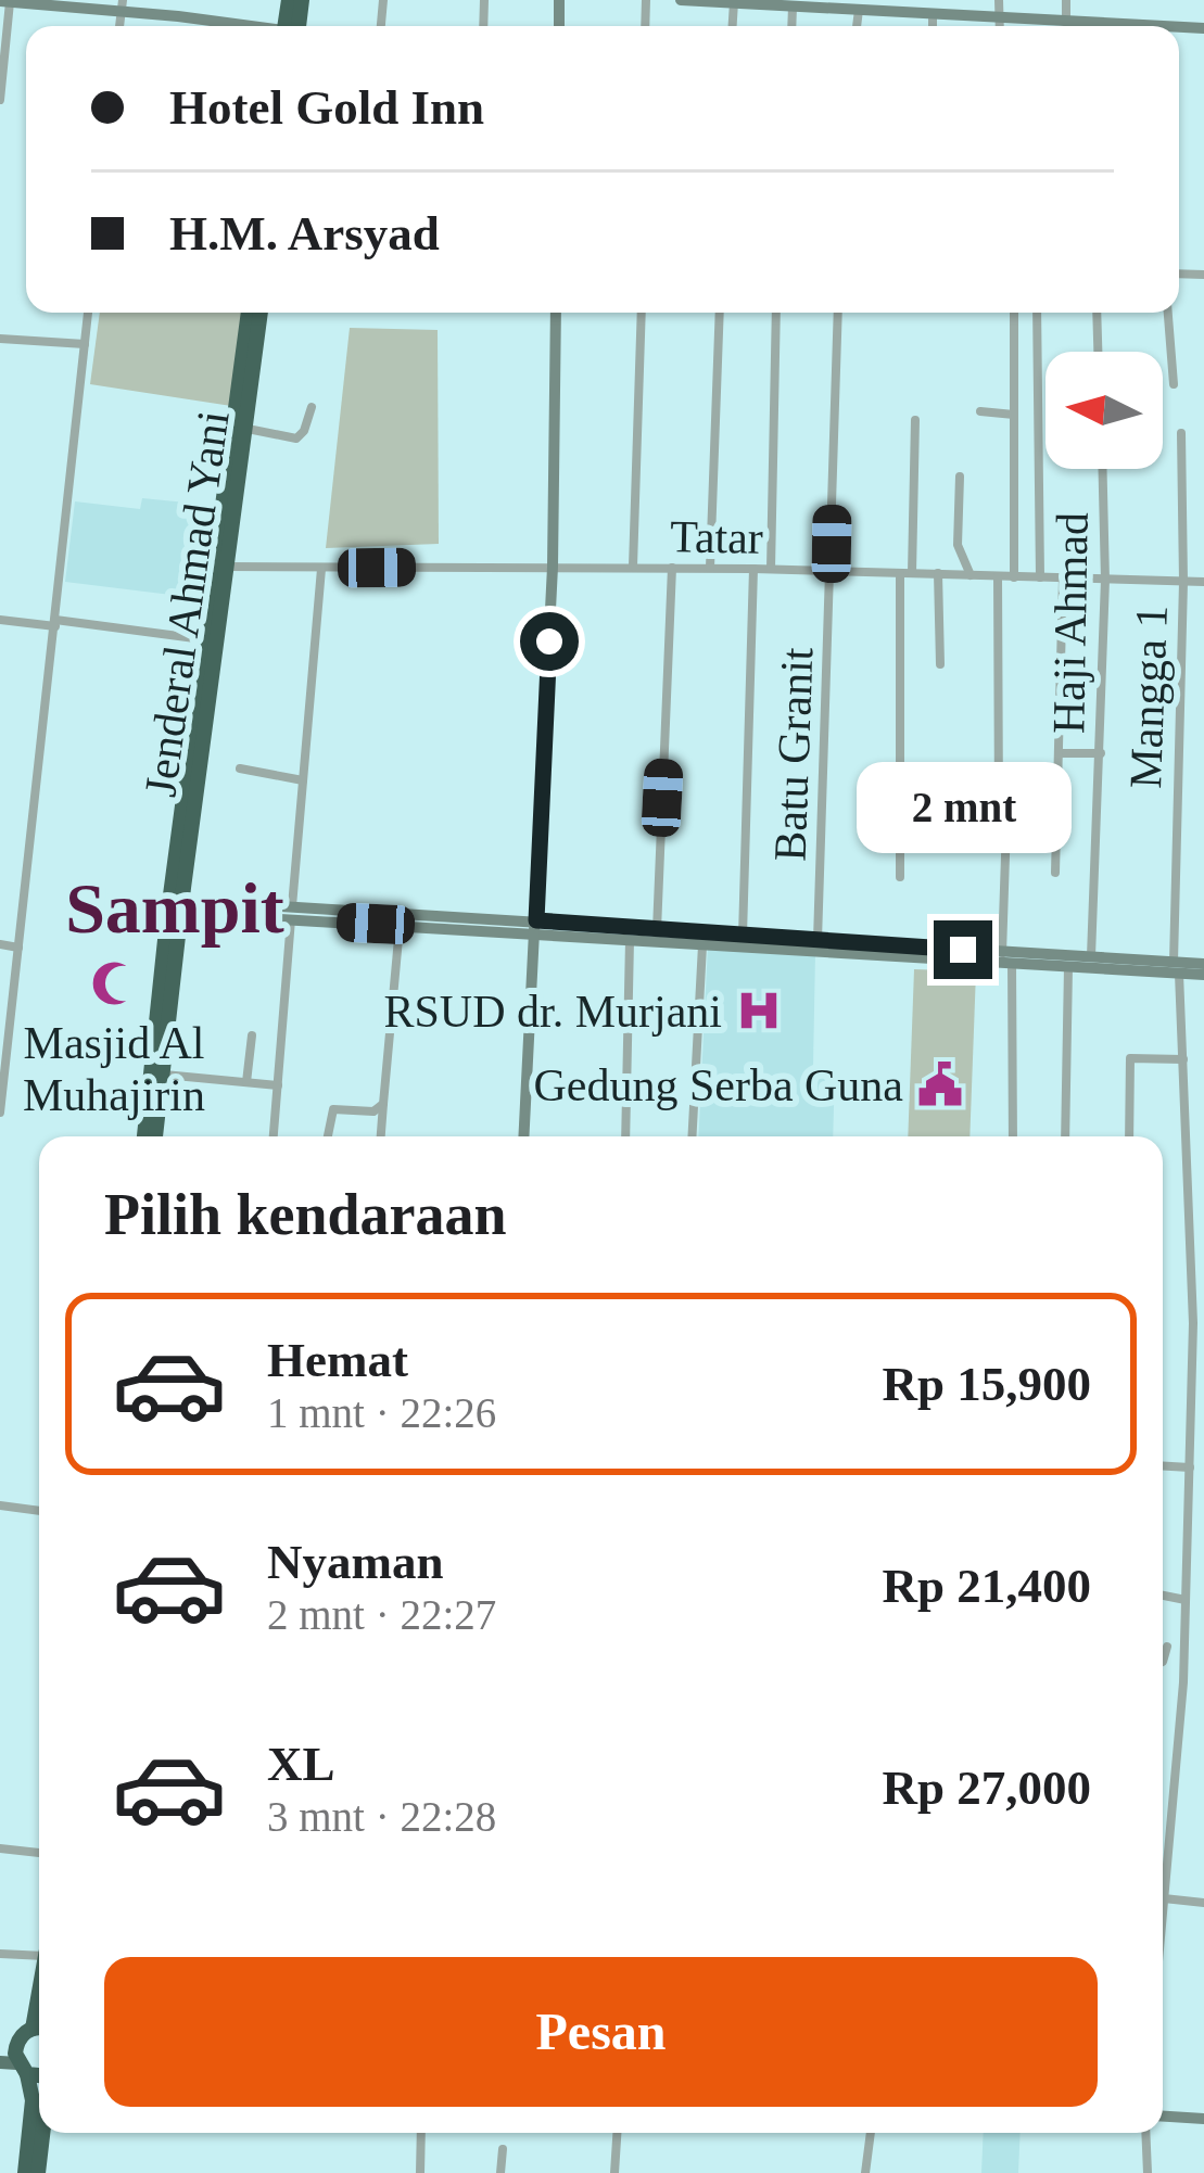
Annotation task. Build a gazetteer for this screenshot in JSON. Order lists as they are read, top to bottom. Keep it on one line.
{"streets":{"highway":["Jenderal Ahmad Yani"],"street":["Tatar","Haji Ahmad","Mangga 1","Batu Granit"]},"crossings":[["Tatar","Jenderal Ahmad Yani"],["Tatar","Haji Ahmad"],["Tatar","Mangga 1"],["Tatar","Batu Granit"]],"districts":["Sampit"],"places":{"mosque":["Masjid Al Muhajirin"],"hospital":["RSUD dr. Murjani"],"public building":["Gedung Serba Guna"]},"north":"left","page":{"banner":["Hotel Gold Inn","H.M. Arsyad"],"bubble":"2 mnt","heading":"Pilih kendaraan","list":[{"name":"Hemat","note":"1 mnt · 22:26","value":"Rp 15,900"},{"name":"Nyaman","note":"2 mnt · 22:27","value":"Rp 21,400"},{"name":"XL","note":"3 mnt · 22:28","value":"Rp 27,000"}],"buttons":"Pesan"}}
